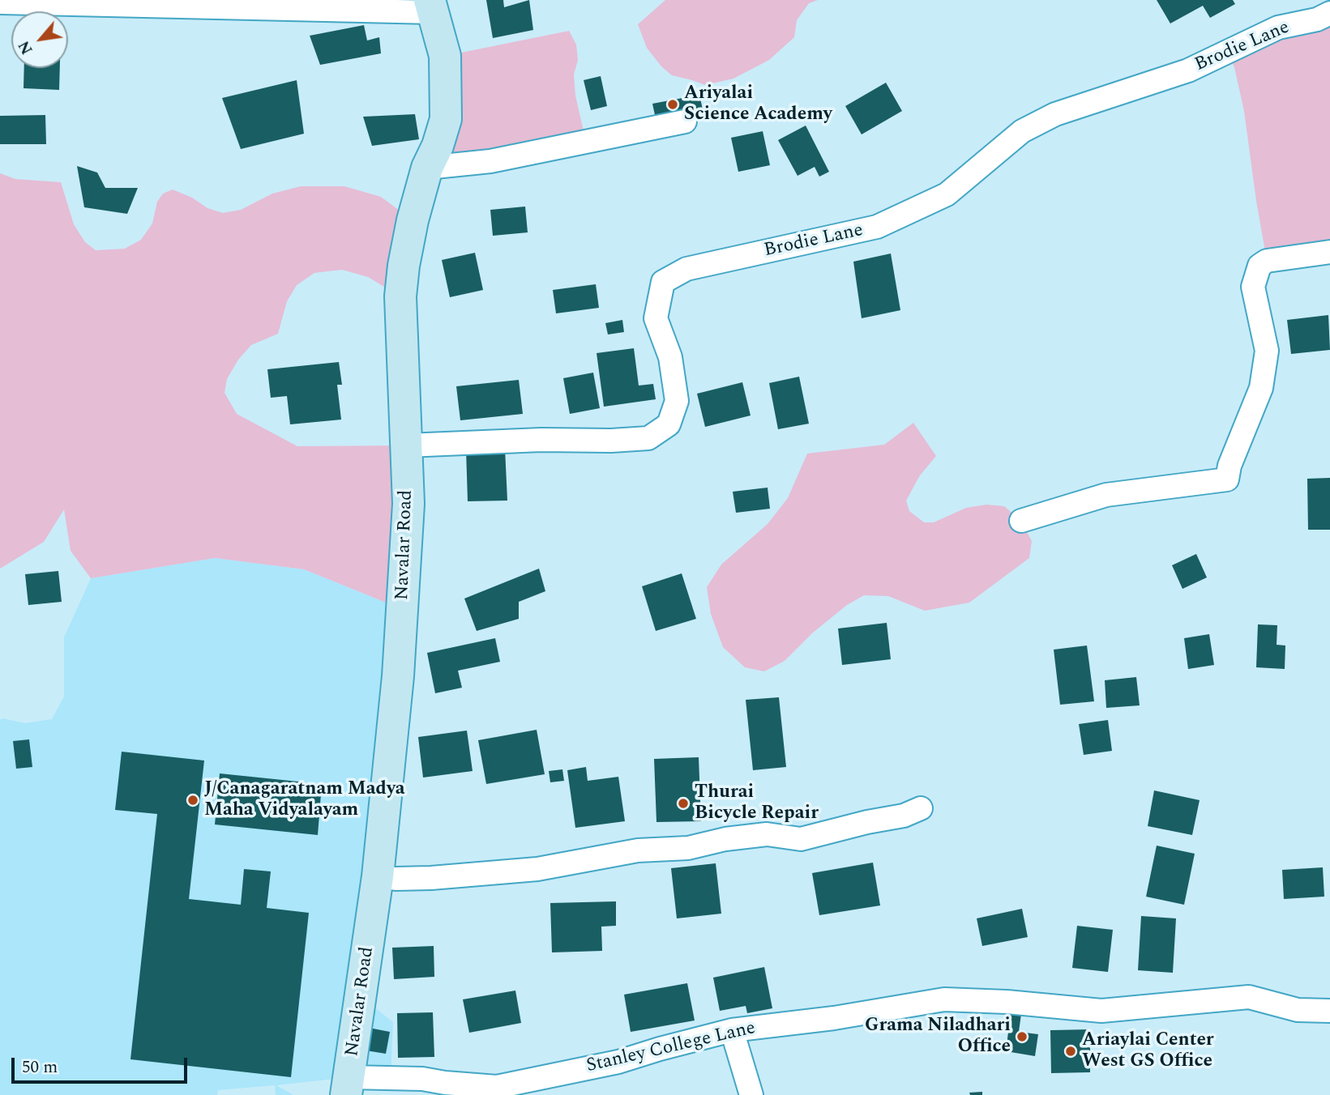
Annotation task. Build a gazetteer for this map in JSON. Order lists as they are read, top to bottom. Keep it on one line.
{"streets":{"street":["Brodie Lane","Navalar Road","Stanley College Lane"]},"crossings":[["Brodie Lane","Navalar Road"],["Navalar Road","Stanley College Lane"]],"places":["Ariyalai Science Academy","J/Canagaratnam Madya Maha Vidyalayam","Thurai Bicycle Repair","Grama Niladhari Office","Ariaylai Center West GS Office"],"scale_bar":"50 m","north":"bottom left"}
